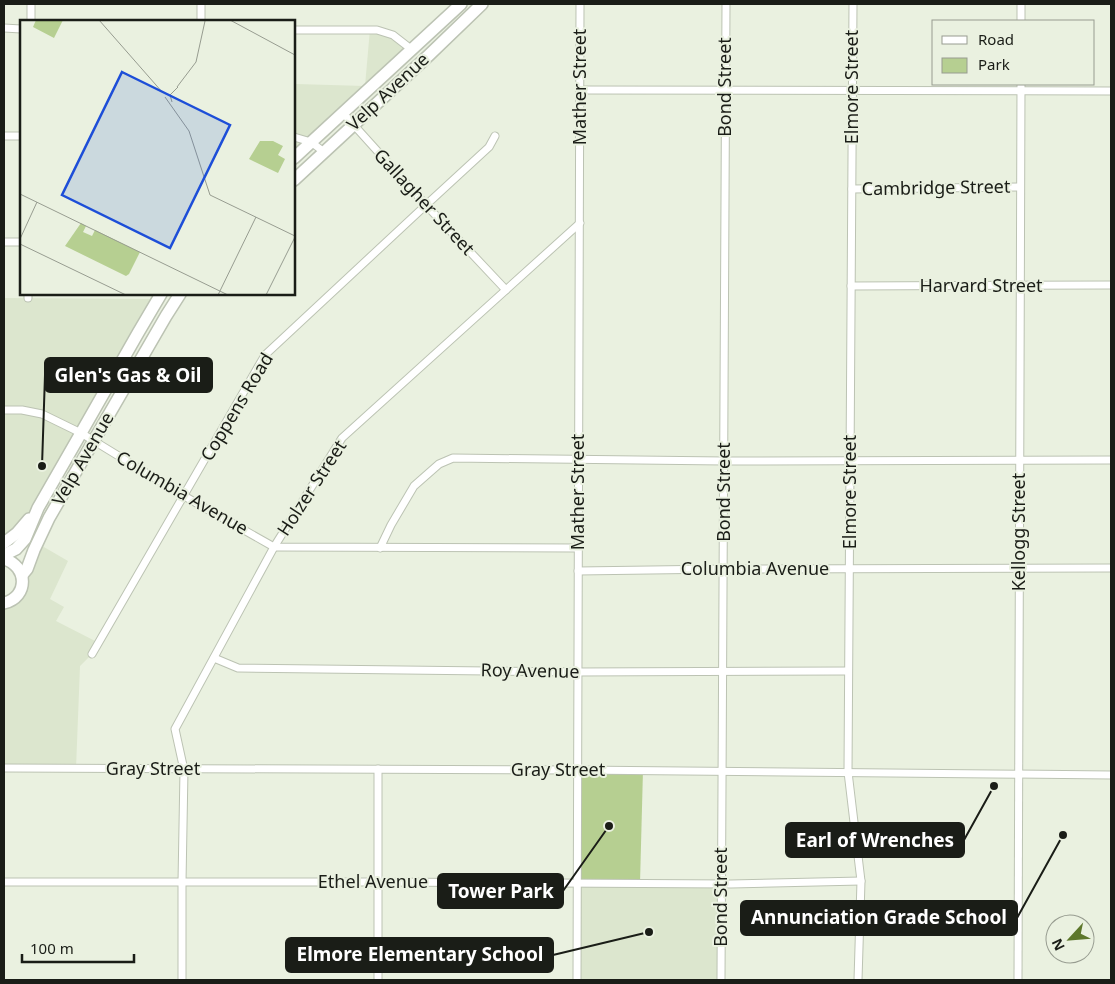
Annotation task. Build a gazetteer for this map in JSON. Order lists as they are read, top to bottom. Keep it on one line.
{"streets":{"main road":["Velp Avenue"],"street":["Mather Street","Bond Street","Elmore Street","Cambridge Street","Gallagher Street","Harvard Street","Coppens Road","Holzer Street","Columbia Avenue","Kellogg Street","Roy Avenue","Gray Street","Ethel Avenue"]},"crossings":[["Mather Street","Holzer Street"],["Mather Street","Columbia Avenue"],["Mather Street","Roy Avenue"],["Mather Street","Gray Street"],["Mather Street","Ethel Avenue"],["Bond Street","Columbia Avenue"],["Bond Street","Roy Avenue"],["Bond Street","Gray Street"],["Bond Street","Ethel Avenue"],["Elmore Street","Cambridge Street"],["Elmore Street","Harvard Street"],["Elmore Street","Columbia Avenue"],["Elmore Street","Roy Avenue"],["Elmore Street","Gray Street"],["Elmore Street","Ethel Avenue"],["Velp Avenue","Gallagher Street"],["Velp Avenue","Columbia Avenue"],["Cambridge Street","Kellogg Street"],["Gallagher Street","Coppens Road"],["Gallagher Street","Holzer Street"],["Harvard Street","Kellogg Street"],["Coppens Road","Columbia Avenue"],["Holzer Street","Columbia Avenue"],["Holzer Street","Roy Avenue"],["Holzer Street","Gray Street"],["Holzer Street","Ethel Avenue"],["Columbia Avenue","Kellogg Street"],["Kellogg Street","Gray Street"]],"places":["Glen's Gas & Oil","Earl of Wrenches","Tower Park","Annunciation Grade School","Elmore Elementary School"],"legend":["Road","Park"],"scale_bar":"100 m","north":"bottom left"}
